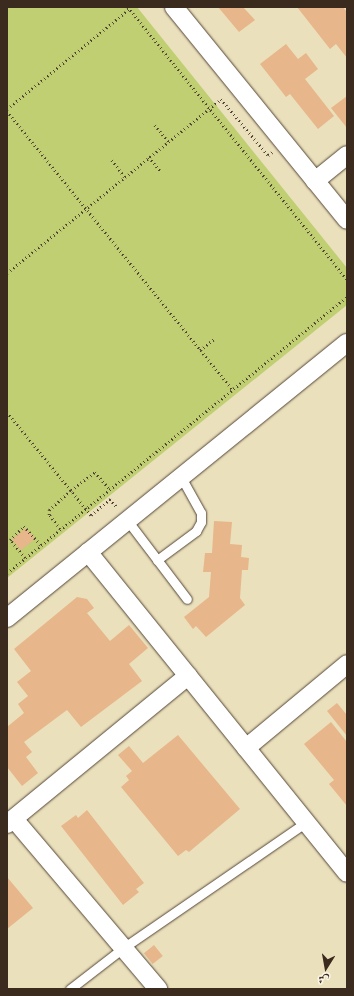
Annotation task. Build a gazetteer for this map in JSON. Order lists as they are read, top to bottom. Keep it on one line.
{"north":"bottom"}
